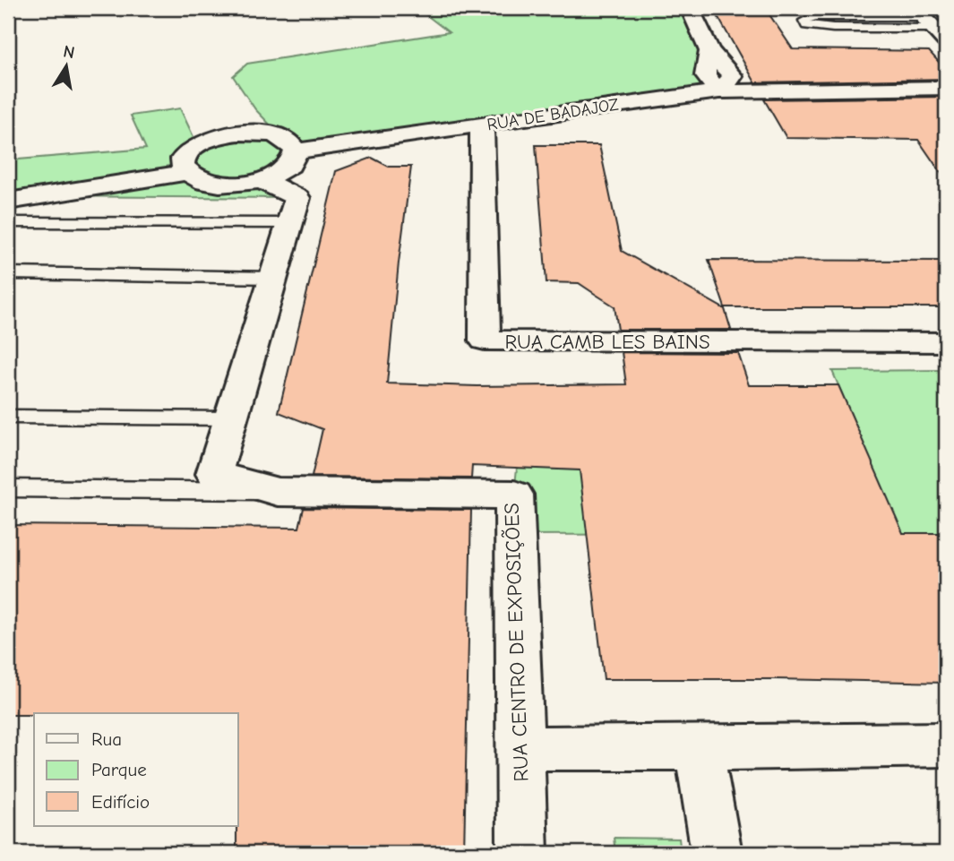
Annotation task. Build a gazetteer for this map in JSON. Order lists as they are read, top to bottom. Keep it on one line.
{"streets":{"street":["RUA DE BADAJOZ","RUA CAMB LES BAINS","RUA CENTRO DE EXPOSIÇÕES"]},"crossings":[["RUA DE BADAJOZ","RUA CAMB LES BAINS"]],"legend":["Rua","Parque","Edifício"],"north":"top"}
